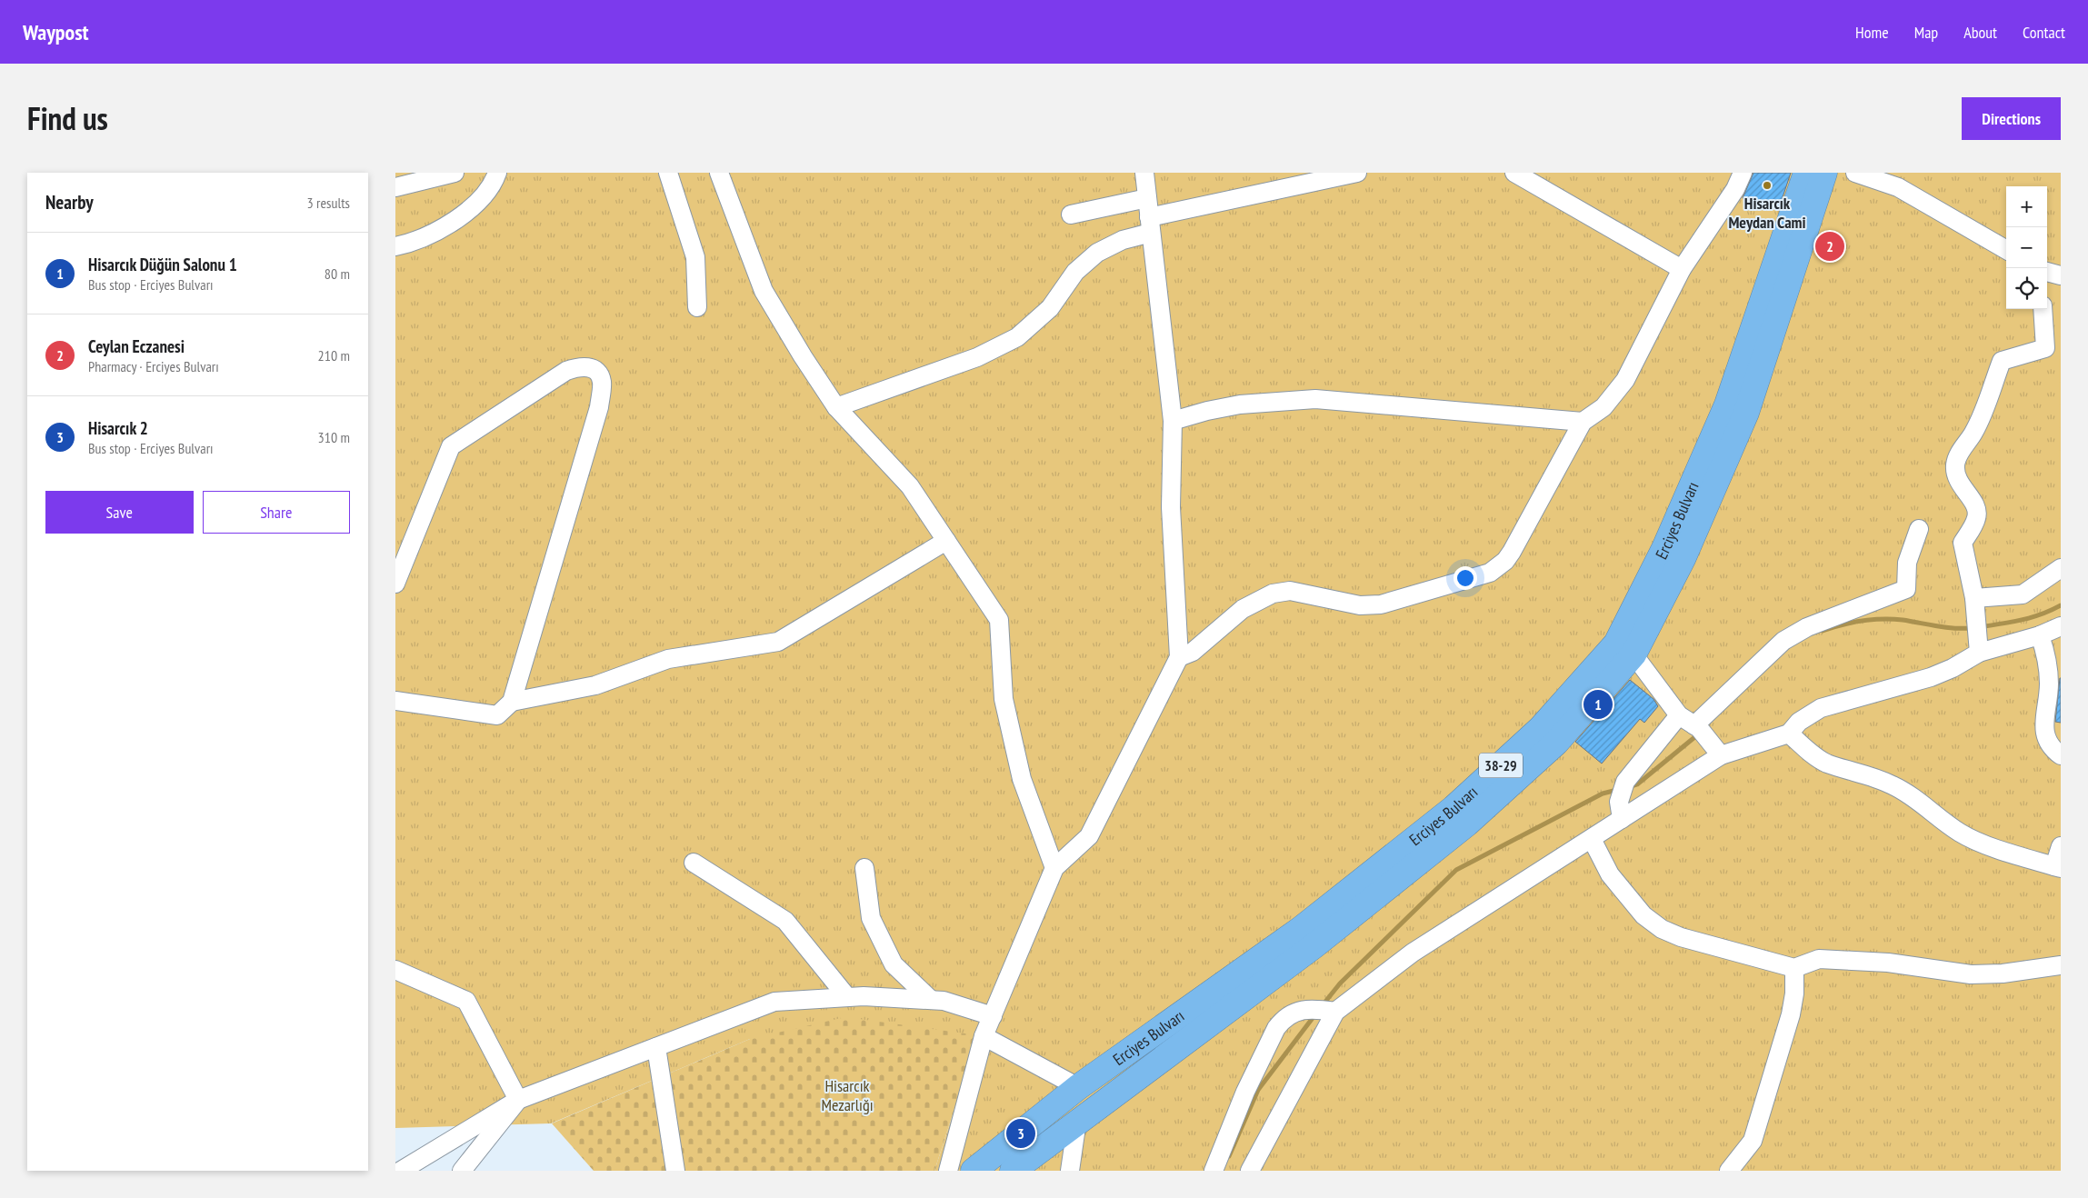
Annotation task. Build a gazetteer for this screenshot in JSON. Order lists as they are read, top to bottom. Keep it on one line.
{"streets":{"highway":["Erciyes Bulvarı","38-29"]},"parks":["Hisarcık Mezarlığı"],"places":["Hisarcık Meydan Cami"],"page":{"header":"Waypost","nav":["Home","Map","About","Contact"],"title":"Find us","buttons":["Directions",["Save","Share"]],"heading":["Nearby","3 results"],"map_buttons":["+","−"],"pins":["2","1","3"],"list":[{"mark":"1","name":"Hisarcık Düğün Salonu 1","note":"Bus stop · Erciyes Bulvarı","value":"80 m"},{"mark":"2","name":"Ceylan Eczanesi","note":"Pharmacy · Erciyes Bulvarı","value":"210 m"},{"mark":"3","name":"Hisarcık 2","note":"Bus stop · Erciyes Bulvarı","value":"310 m"}]}}
